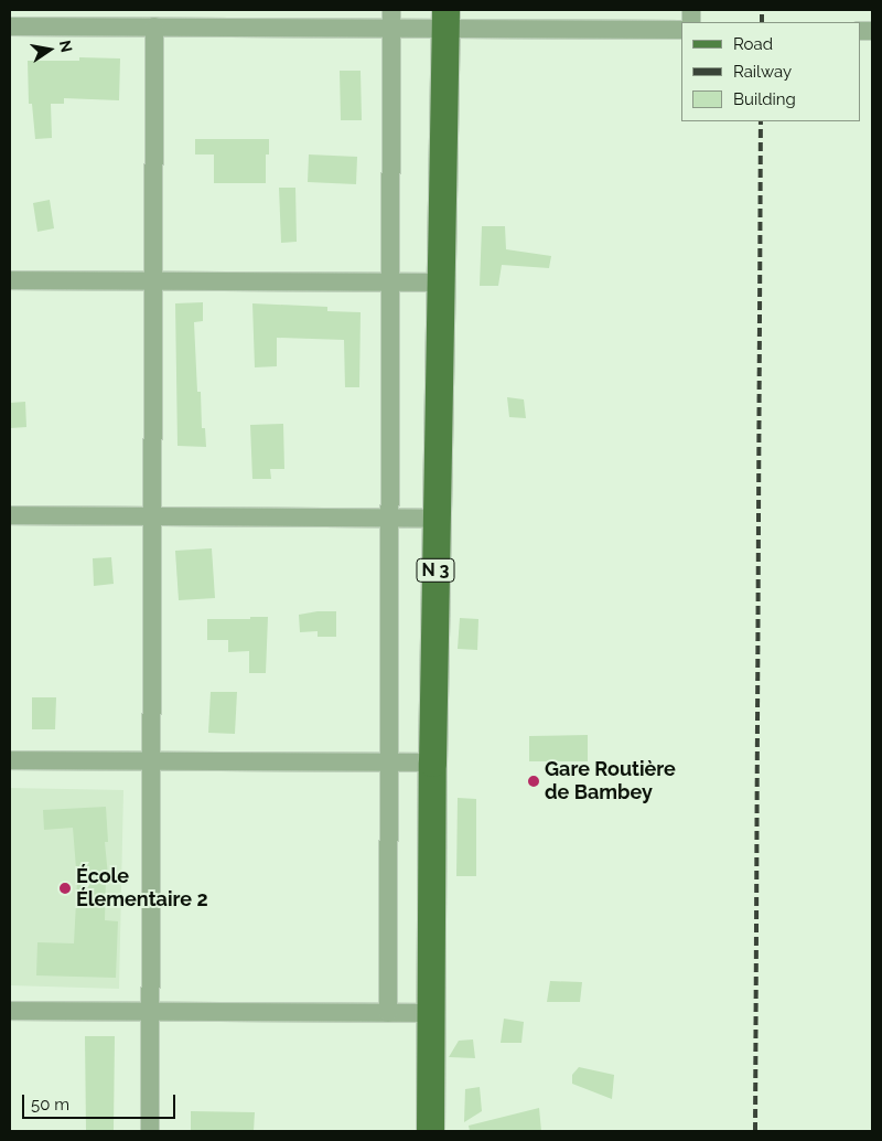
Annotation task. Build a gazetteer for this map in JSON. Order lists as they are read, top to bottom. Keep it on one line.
{"streets":{"main road":["N 3"]},"places":["Gare Routière de Bambey","École Élementaire 2"],"legend":["Road","Railway","Building"],"scale_bar":"50 m","north":"right"}
